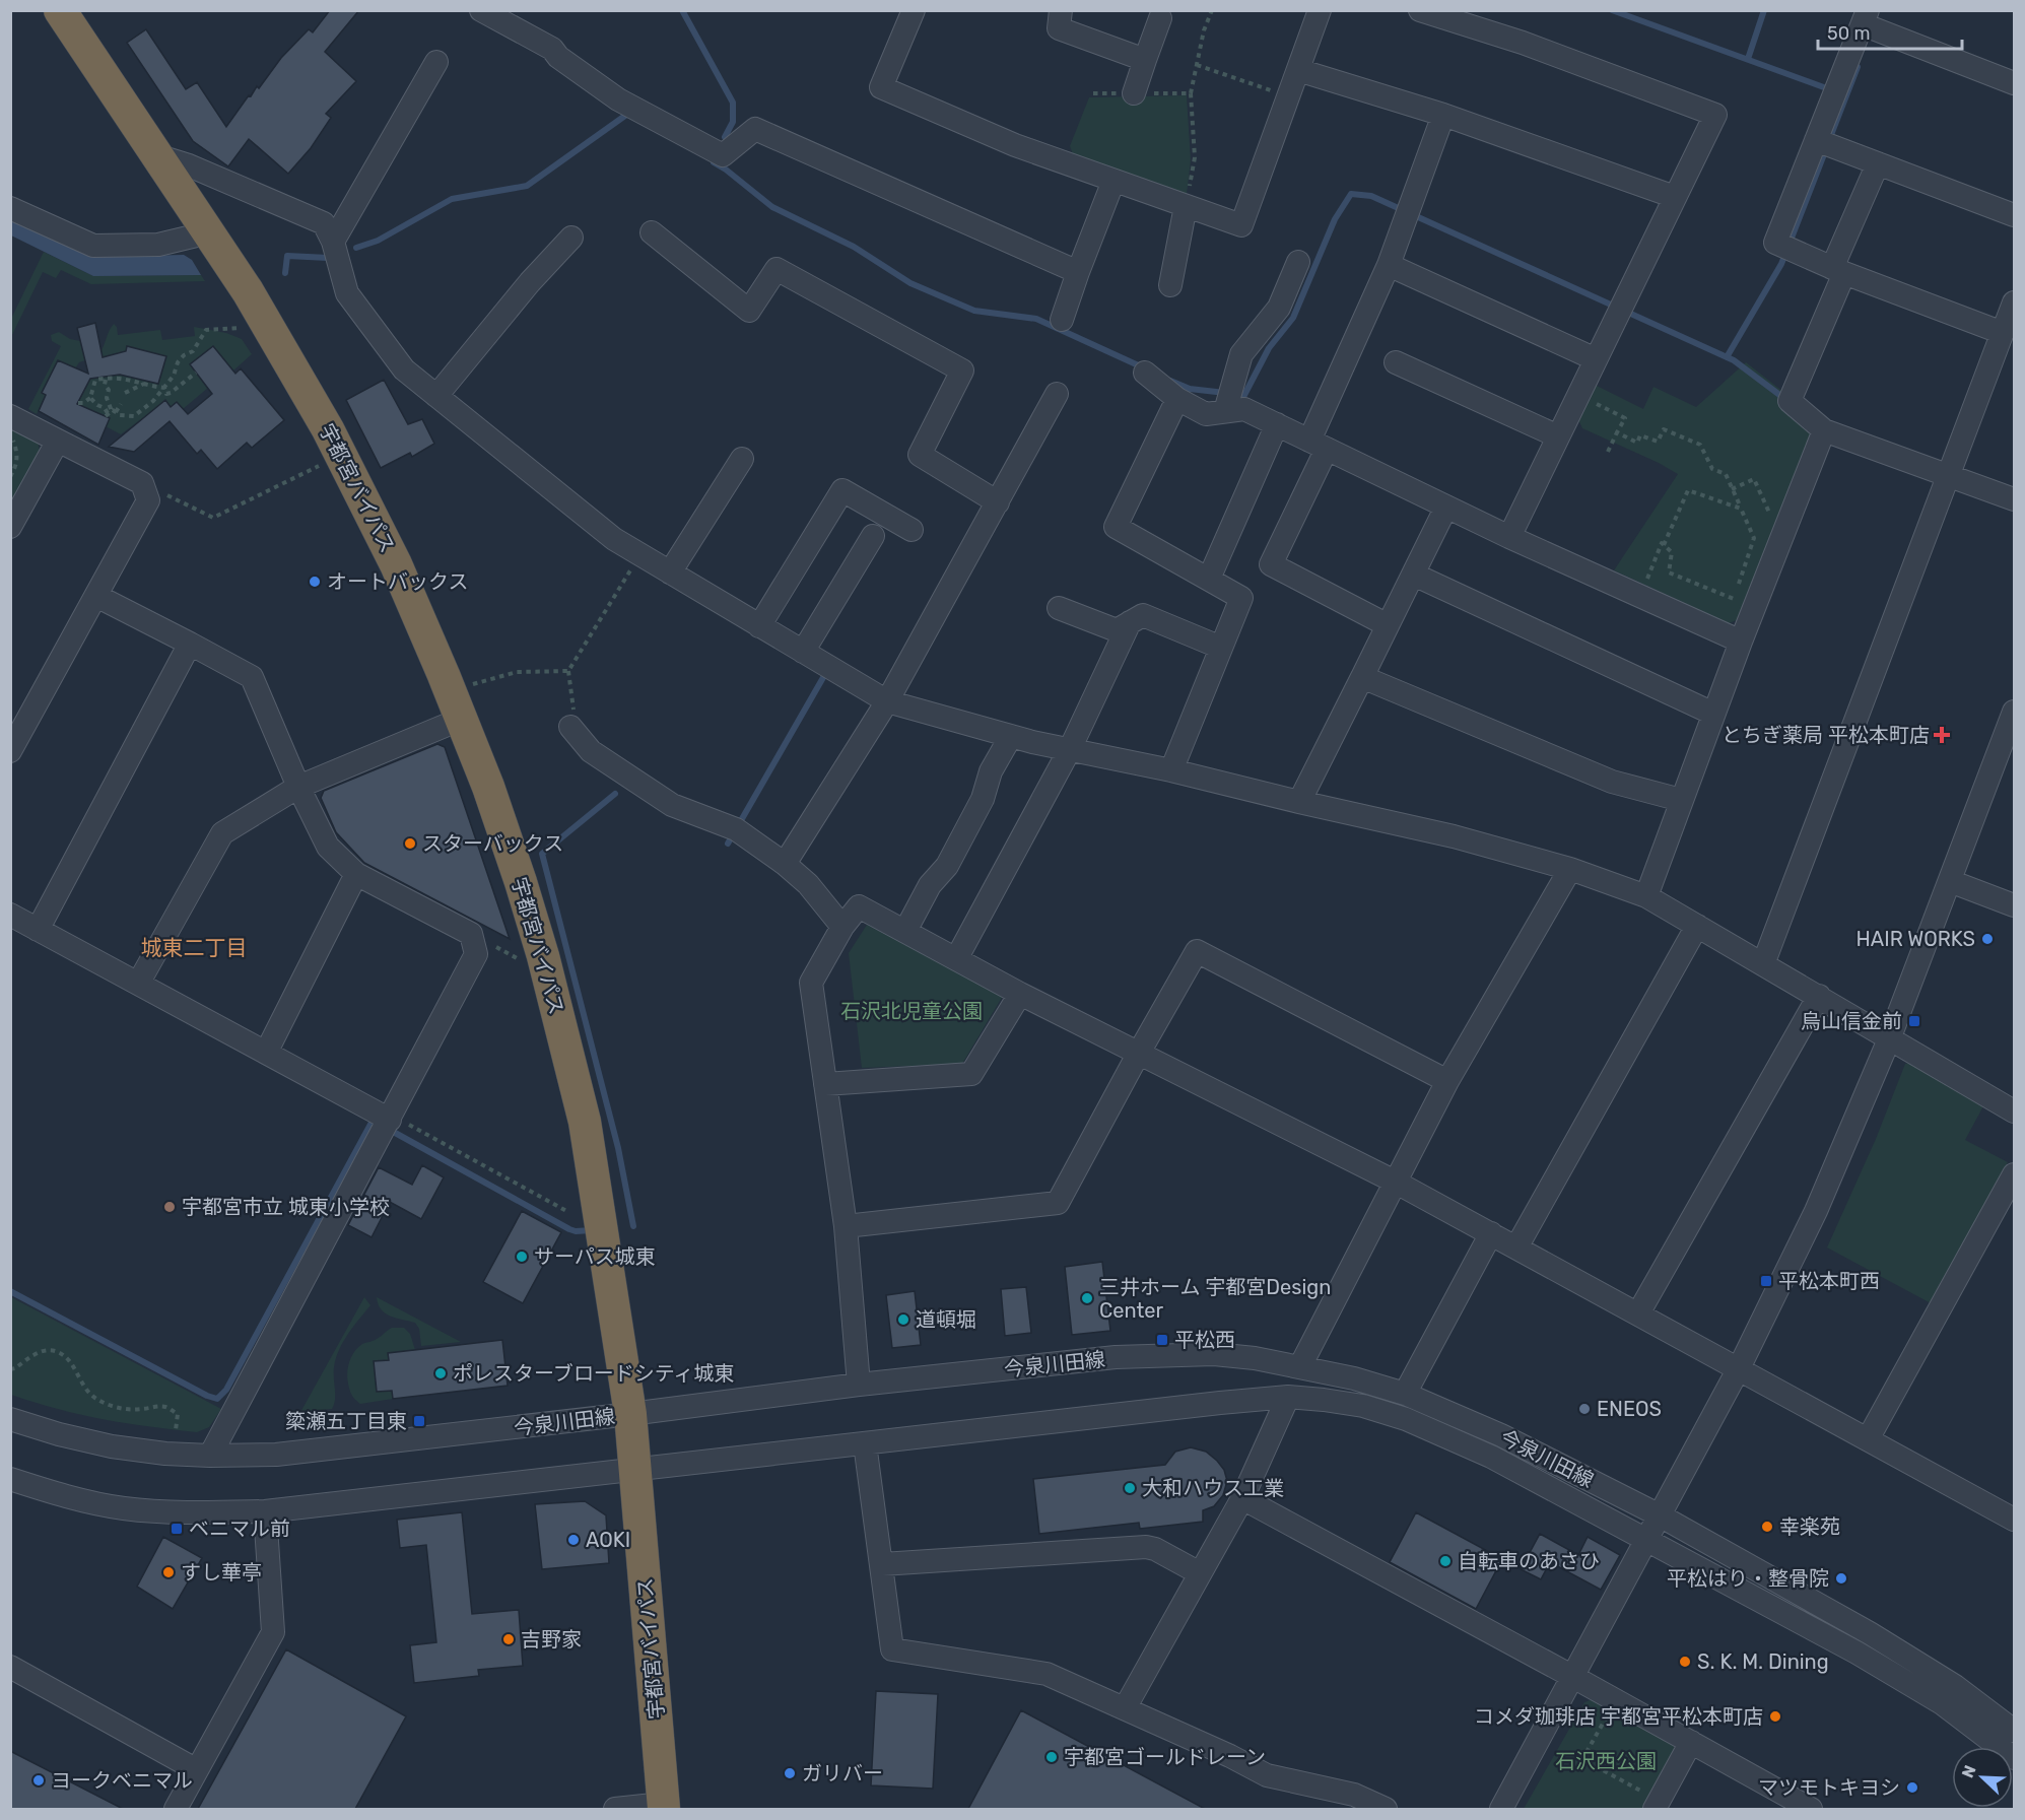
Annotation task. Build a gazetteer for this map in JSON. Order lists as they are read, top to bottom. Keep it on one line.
{"streets":{"highway":["宇都宮バイパス"],"street":["今泉川田線"]},"crossings":[["宇都宮バイパス","今泉川田線"]],"districts":["城東二丁目"],"parks":["石沢北児童公園","石沢西公園"],"places":{"other":["オートバックス","スターバックス","HAIR WORKS","宇都宮市立 城東小学校","サーパス城東","三井ホーム 宇都宮Design Center","道頓堀","ポレスターブロードシティ城東","ENEOS","大和ハウス工業","幸楽苑","AOKI","自転車のあさひ","すし華亭","平松はり・整骨院","吉野家","S. K. M. Dining","コメダ珈琲店 宇都宮平松本町店","宇都宮ゴールドレーン","ガリバー","ヨークベニマル","マツモトキヨシ"],"health":["とちぎ薬局 平松本町店"],"transit":["烏山信金前","平松本町西","平松西","簗瀬五丁目東","ベニマル前"]},"scale_bar":"50 m","north":"top left"}
